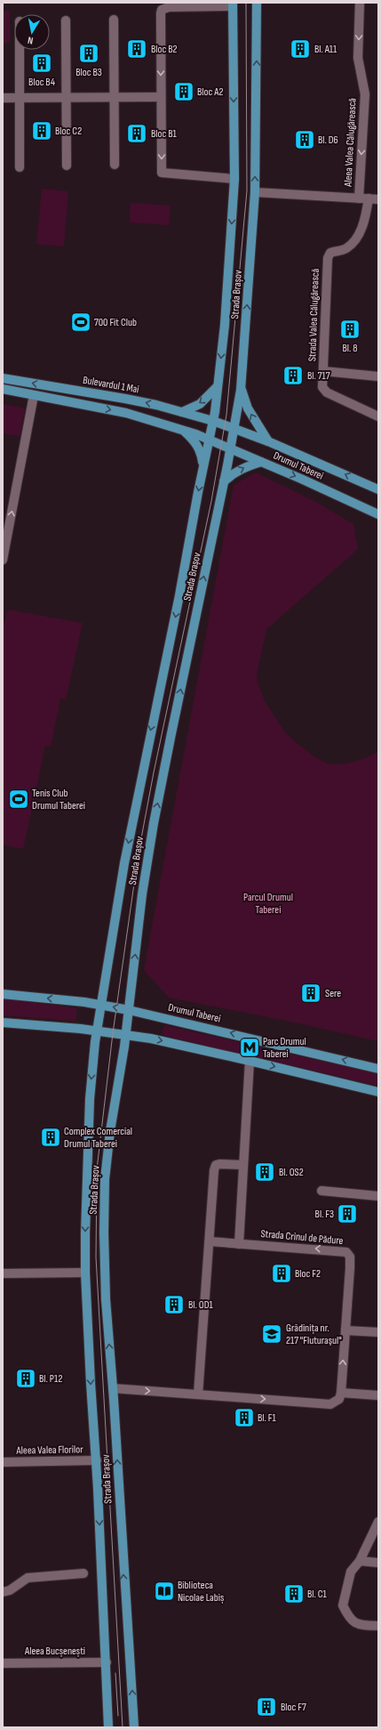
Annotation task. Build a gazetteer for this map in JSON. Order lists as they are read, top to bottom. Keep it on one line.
{"streets":{"main road":["Strada Brașov","Bulevardul 1 Mai","Drumul Taberei"],"street":["Aleea Valea Călugărească","Strada Valea Călugărească","Strada Crinul de Pădure","Aleea Valea Florilor","Aleea Bucșenești"]},"crossings":[["Strada Brașov","Bulevardul 1 Mai"],["Strada Brașov","Drumul Taberei"],["Strada Brașov","Aleea Valea Florilor"],["Strada Brașov","Aleea Bucșenești"],["Bulevardul 1 Mai","Drumul Taberei"]],"one_way":["Aleea Valea Călugărească"],"parks":["Parcul Drumul Taberei"],"places":{"building":["Bloc B2","Bl. A11","Bloc B3","Bloc B4","Bloc A2","Bloc C2","Bloc B1","Bl. D6","Bl. 8","Bl. 717","Sere","Complex Comercial Drumul Taberei","Bl. OS2","Bl. F3","Bloc F2","Bl. OD1","Bl. P12","Bl. F1","Bl. C1","Bloc F7"],"sports":["700 Fit Club","Tenis Club Drumul Taberei"],"metro station":["Parc Drumul Taberei"],"school or university":["Grădinița nr. 217 \"Fluturaşul\""],"library":["Biblioteca Nicolae Labiș"]},"north":"bottom"}
